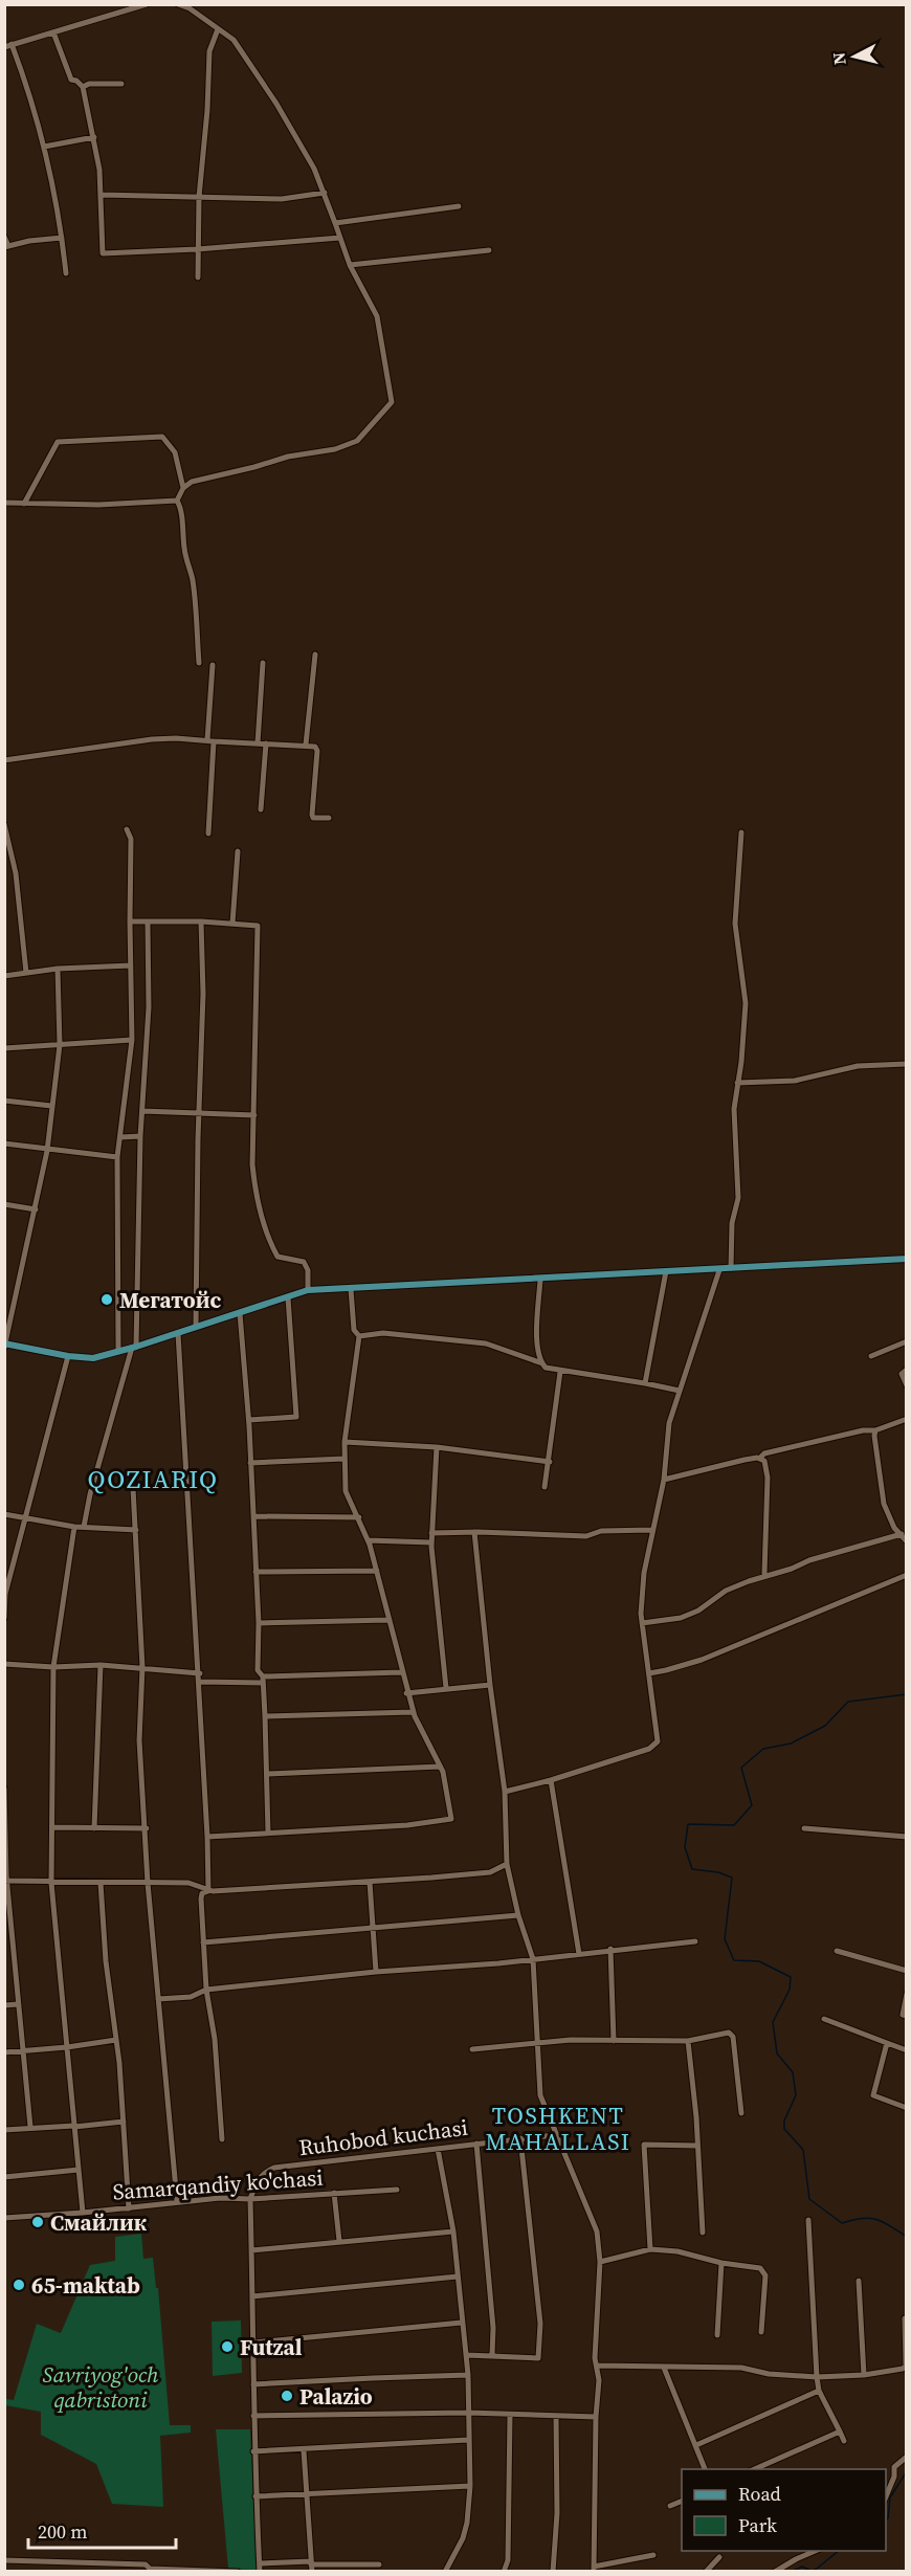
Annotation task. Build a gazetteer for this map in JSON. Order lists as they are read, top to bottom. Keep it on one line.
{"streets":{"street":["Ruhobod kuchasi","Samarqandiy ko'chasi"]},"crossings":[["Ruhobod kuchasi","Samarqandiy ko'chasi"]],"districts":["QOZIARIQ","TOSHKENT MAHALLASI"],"parks":["Savriyog'och qabristoni"],"places":["Мегатойс","Смайлик","65-maktab","Futzal","Palazio"],"legend":["Road","Park"],"scale_bar":"200 m","north":"left"}
